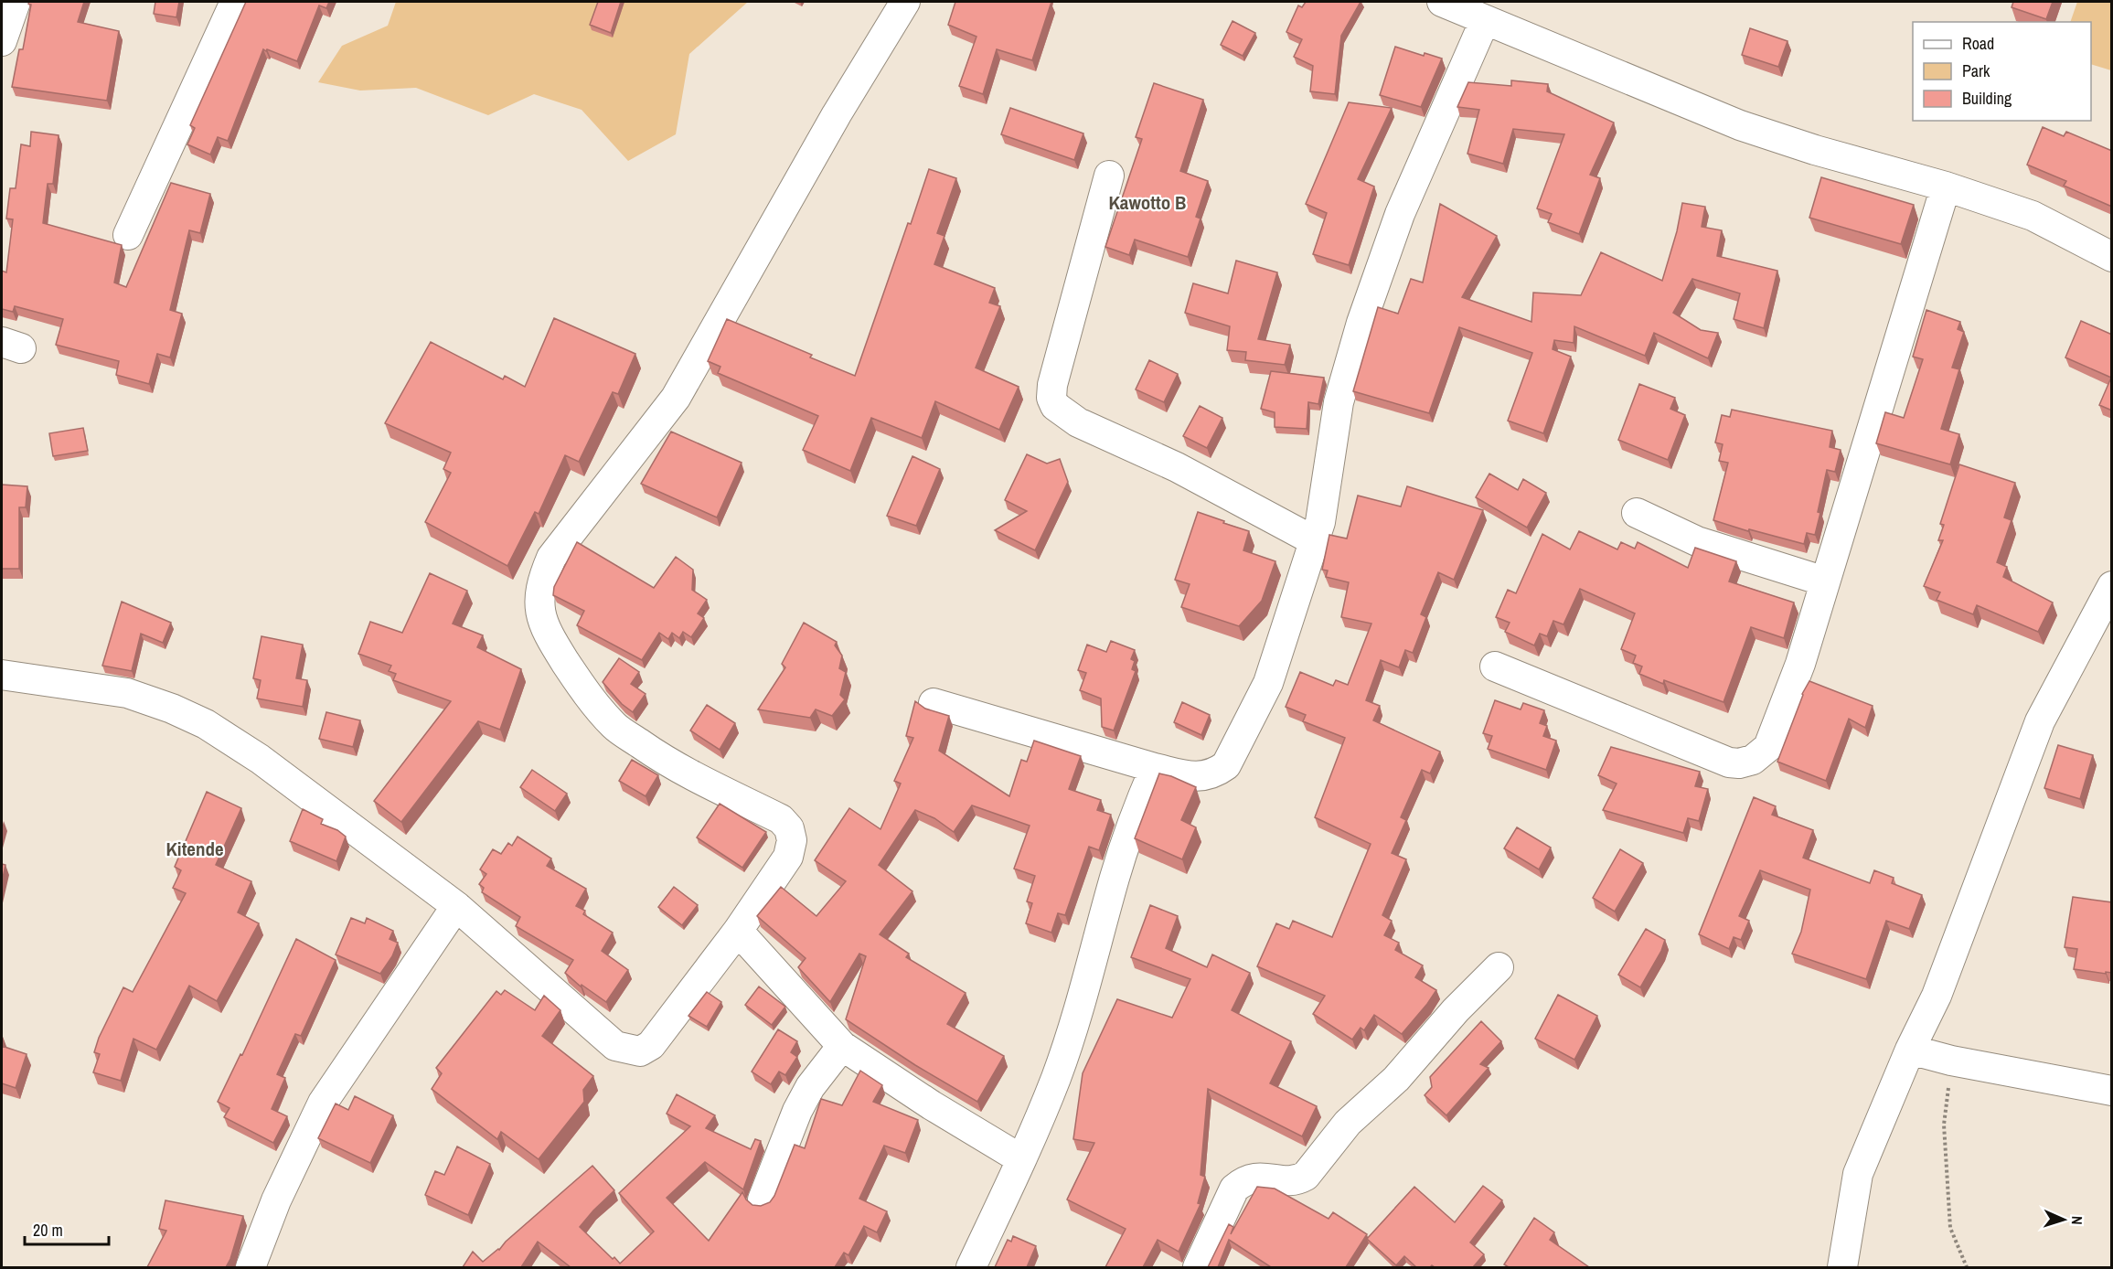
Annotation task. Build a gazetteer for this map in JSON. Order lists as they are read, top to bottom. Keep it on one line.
{"districts":["Kawotto B","Kitende"],"legend":["Road","Park","Building"],"scale_bar":"20 m","north":"right"}
